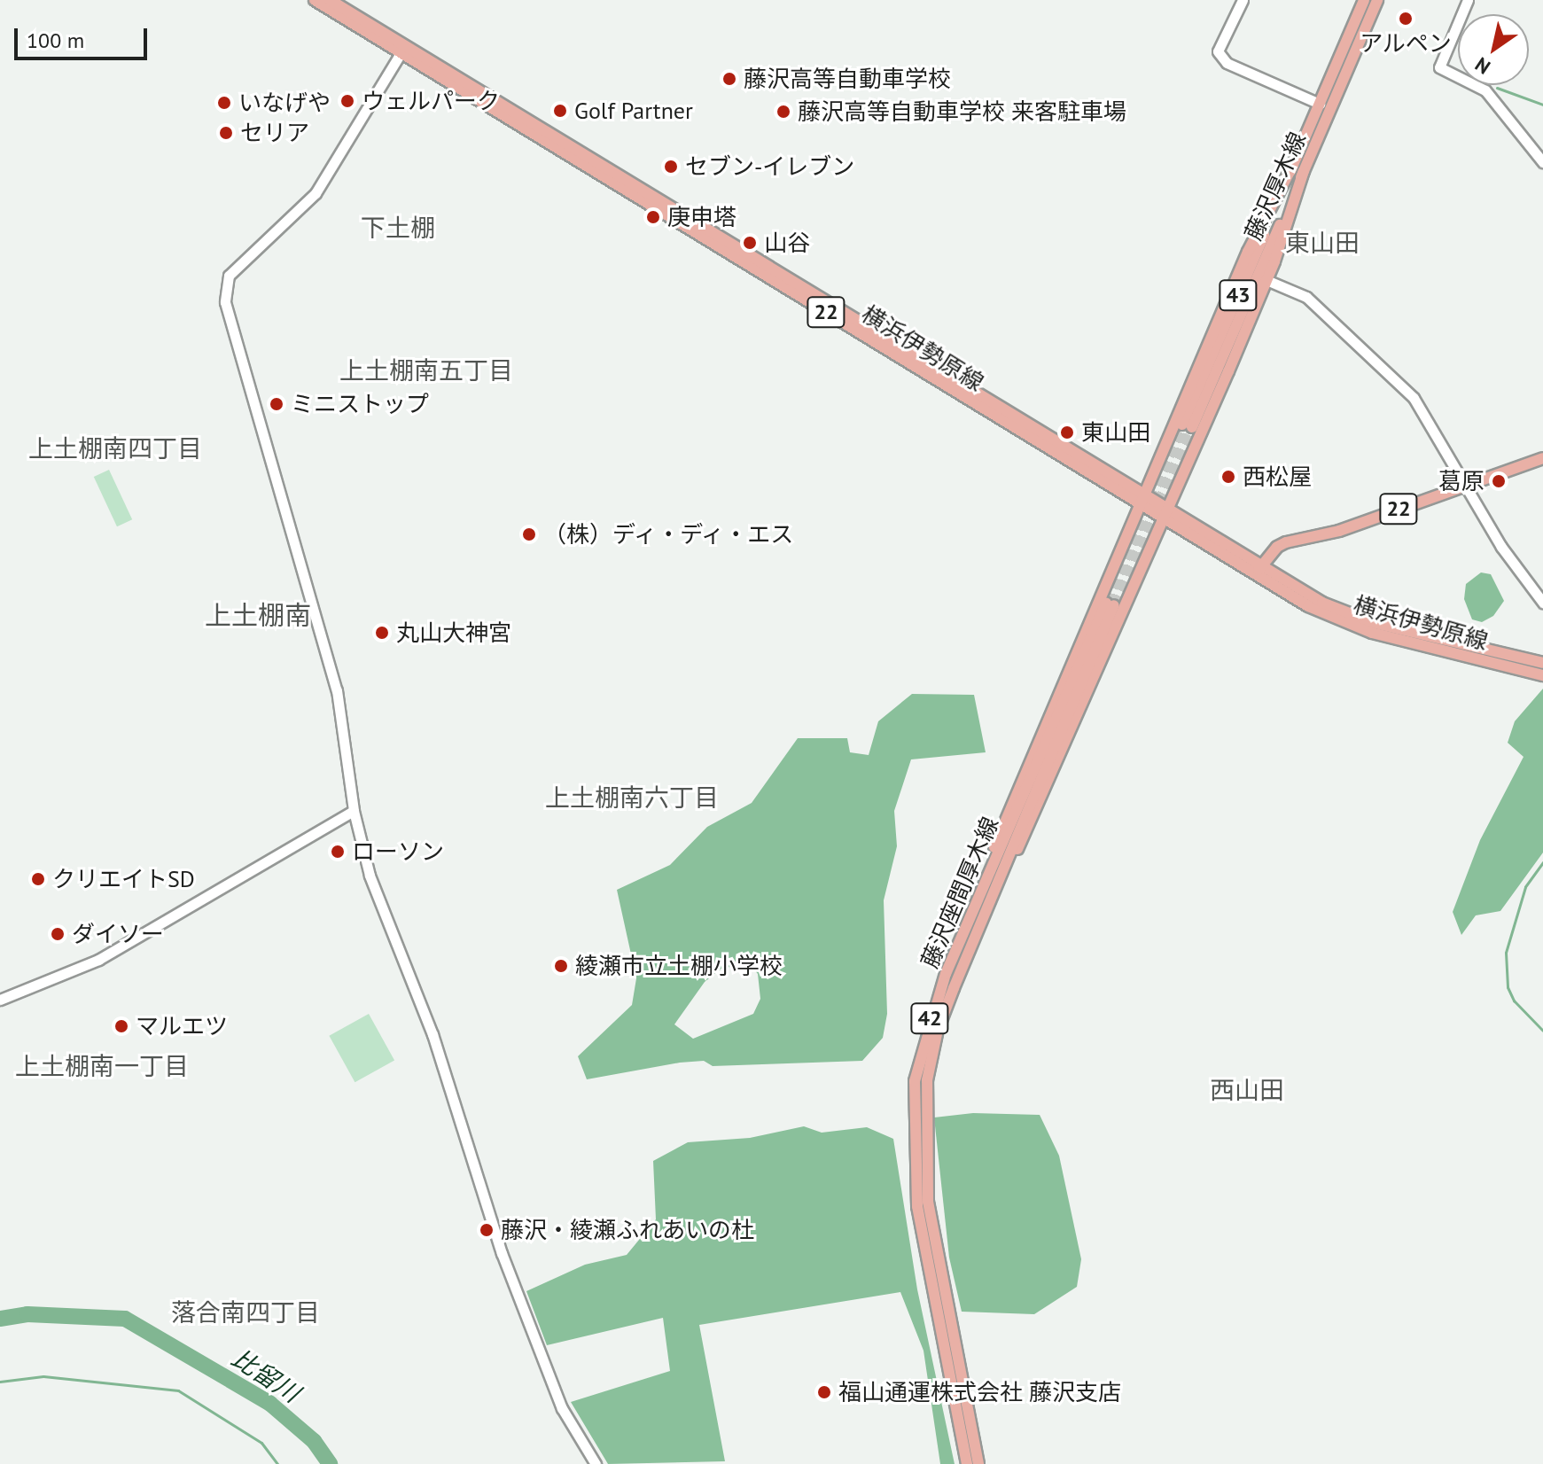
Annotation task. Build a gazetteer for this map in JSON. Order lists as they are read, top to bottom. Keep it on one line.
{"streets":{"main road":["藤沢厚木線","43","22","横浜伊勢原線","藤沢座間厚木線","42"]},"crossings":[["22","横浜伊勢原線"],["横浜伊勢原線","42"],["藤沢座間厚木線","42"]],"districts":["下土棚","東山田","上土棚南五丁目","上土棚南四丁目","上土棚南","上土棚南六丁目","上土棚南一丁目","西山田","落合南四丁目"],"water":["比留川"],"places":["アルペン","藤沢高等自動車学校","ウェルパーク","いなげや","Golf Partner","藤沢高等自動車学校 来客駐車場","セリア","セブン-イレブン","庚申塔","山谷","ミニストップ","東山田","西松屋","葛原","（株）ディ・ディ・エス","丸山大神宮","ローソン","クリエイトSD","ダイソー","綾瀬市立土棚小学校","マルエツ","藤沢・綾瀬ふれあいの杜","福山通運株式会社 藤沢支店"],"scale_bar":"100 m","north":"bottom left"}
